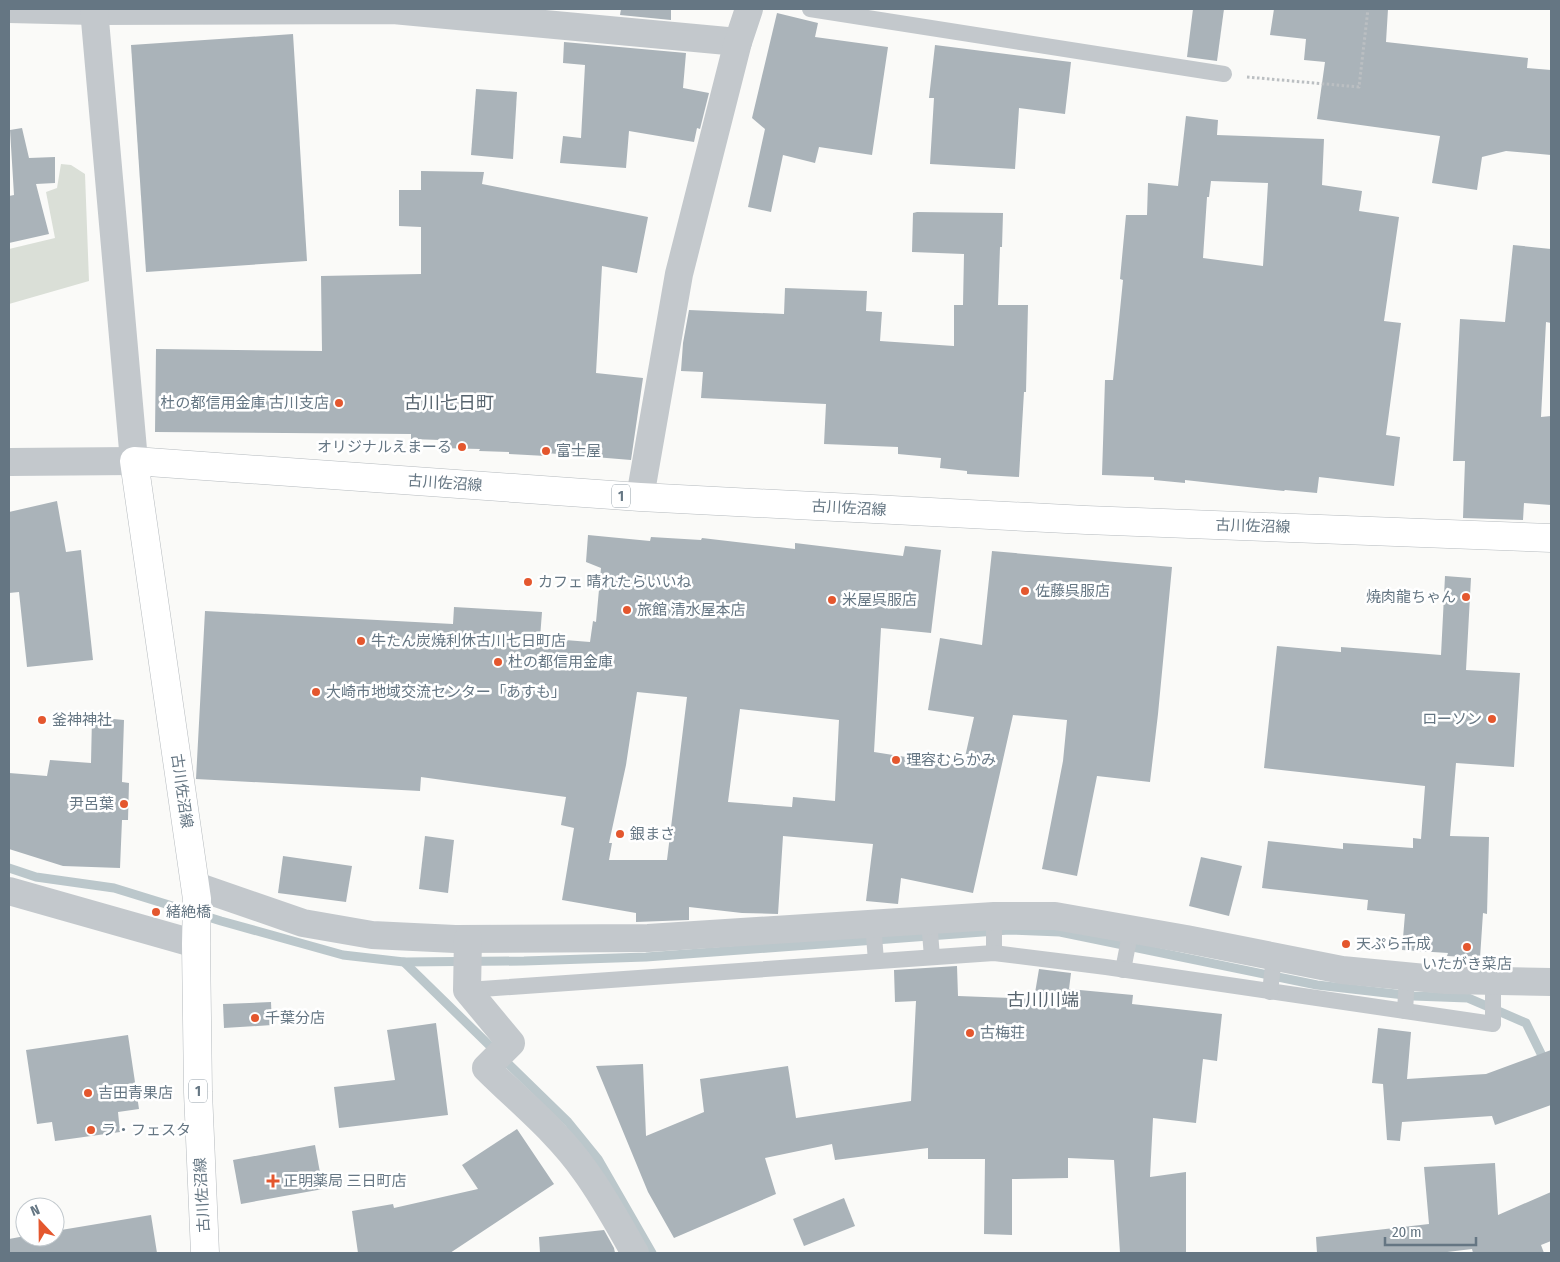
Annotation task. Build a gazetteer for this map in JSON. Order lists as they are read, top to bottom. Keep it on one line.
{"streets":{"main road":["古川佐沼線","1"]},"districts":["古川七日町","古川川端"],"places":{"other":["杜の都信用金庫 古川支店","オリジナルえまーる","富士屋","カフェ 晴れたらいいね","佐藤呉服店","焼肉龍ちゃん","米屋呉服店","旅館 清水屋本店","牛たん炭焼利休古川七日町店","杜の都信用金庫","大崎市地域交流センター「あすも」","ローソン","釜神神社","理容むらかみ","尹呂葉","銀まさ","緒絶橋","天ぷら千成","いたがき菜店","千葉分店","古梅荘","吉田青果店","ラ・フェスタ"],"health":["正明薬局 三日町店"]},"scale_bar":"20 m","north":"top"}
